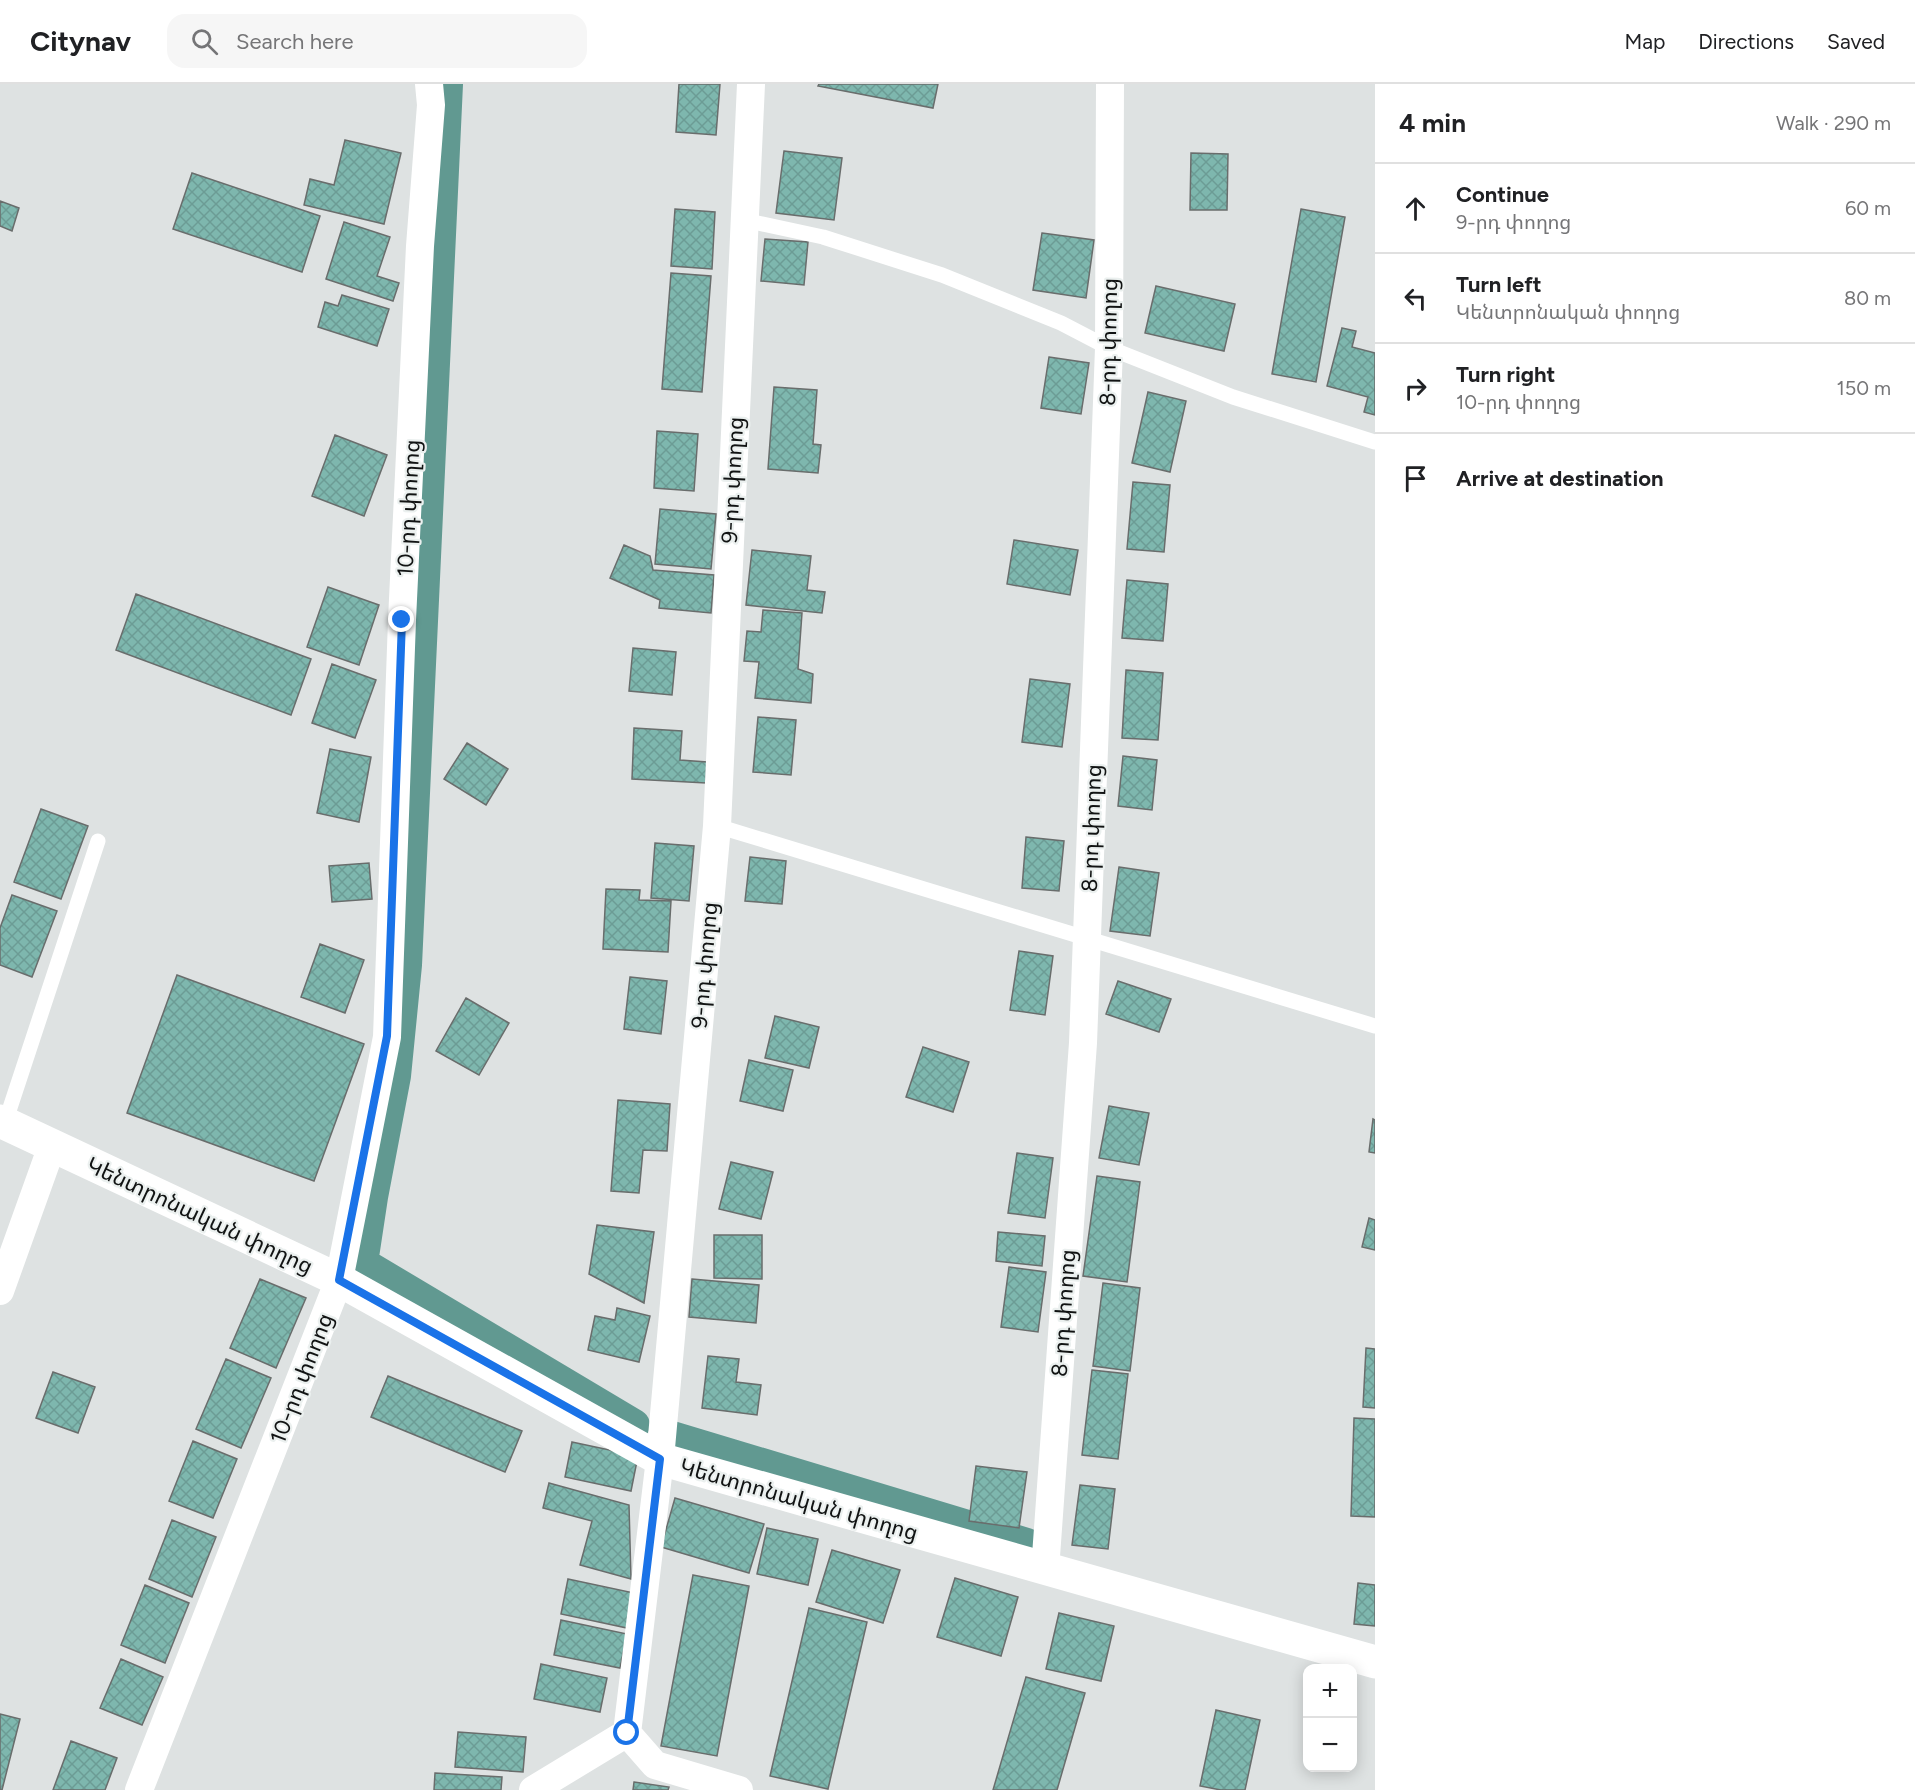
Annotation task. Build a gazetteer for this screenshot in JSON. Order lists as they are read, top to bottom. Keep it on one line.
{"streets":{"main road":["Կենտրոնական փողոց"],"street":["8-րդ փողոց","9-րդ փողոց","10-րդ փողոց"]},"crossings":[["8-րդ փողոց","Կենտրոնական փողոց"],["9-րդ փողոց","Կենտրոնական փողոց"],["10-րդ փողոց","Կենտրոնական փողոց"]],"page":{"header":"Citynav","search":"Search here","nav":["Map","Directions","Saved"],"heading":["4 min","Walk · 290 m"],"list":[["Continue","9-րդ փողոց","60 m"],["Turn left","Կենտրոնական փողոց","80 m"],["Turn right","10-րդ փողոց","150 m"],"Arrive at destination"],"map_buttons":["+","−"]}}
